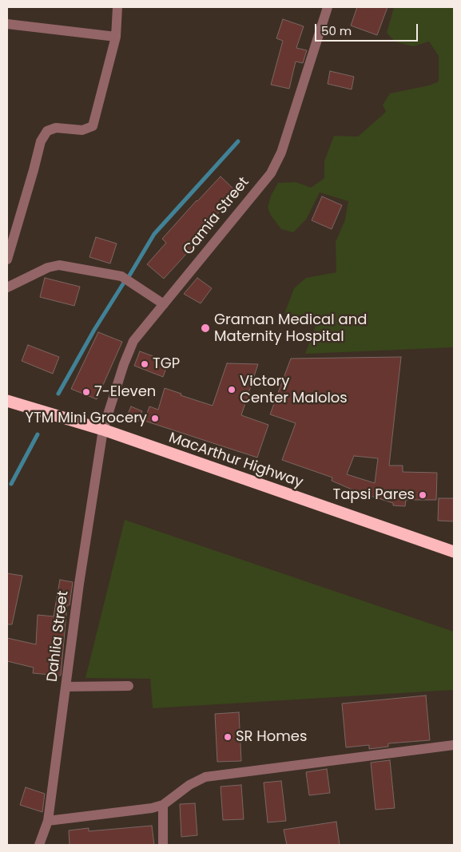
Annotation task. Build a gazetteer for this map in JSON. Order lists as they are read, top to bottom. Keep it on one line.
{"streets":{"highway":["MacArthur Highway"],"street":["Camia Street","Dahlia Street"]},"crossings":[["Camia Street","MacArthur Highway"],["Camia Street","Dahlia Street"],["MacArthur Highway","Dahlia Street"]],"places":["Graman Medical and Maternity Hospital","TGP","Victory Center Malolos","7-Eleven","YTM Mini Grocery","Tapsi Pares","SR Homes"],"scale_bar":"50 m"}
